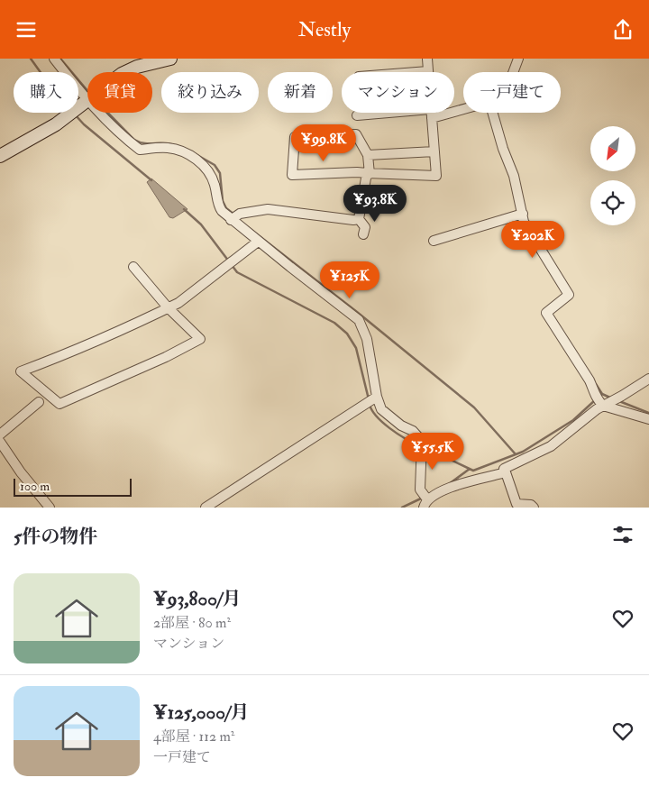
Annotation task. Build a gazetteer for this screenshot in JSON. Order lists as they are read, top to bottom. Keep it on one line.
{"scale_bar":"100 m","north":"bottom left","page":{"header":"Nestly","chip":["購入","賃貸","絞り込み","新着","マンション","一戸建て"],"price":["¥99.8K","¥93.8K","¥202K","¥125K","¥55.5K"],"scale":"100 m","heading":"5件の物件","list":[{"name":"¥93,800/月","note":"2部屋 · 80 m² · マンション"},{"name":"¥125,000/月","note":"4部屋 · 112 m² · 一戸建て"}]}}
